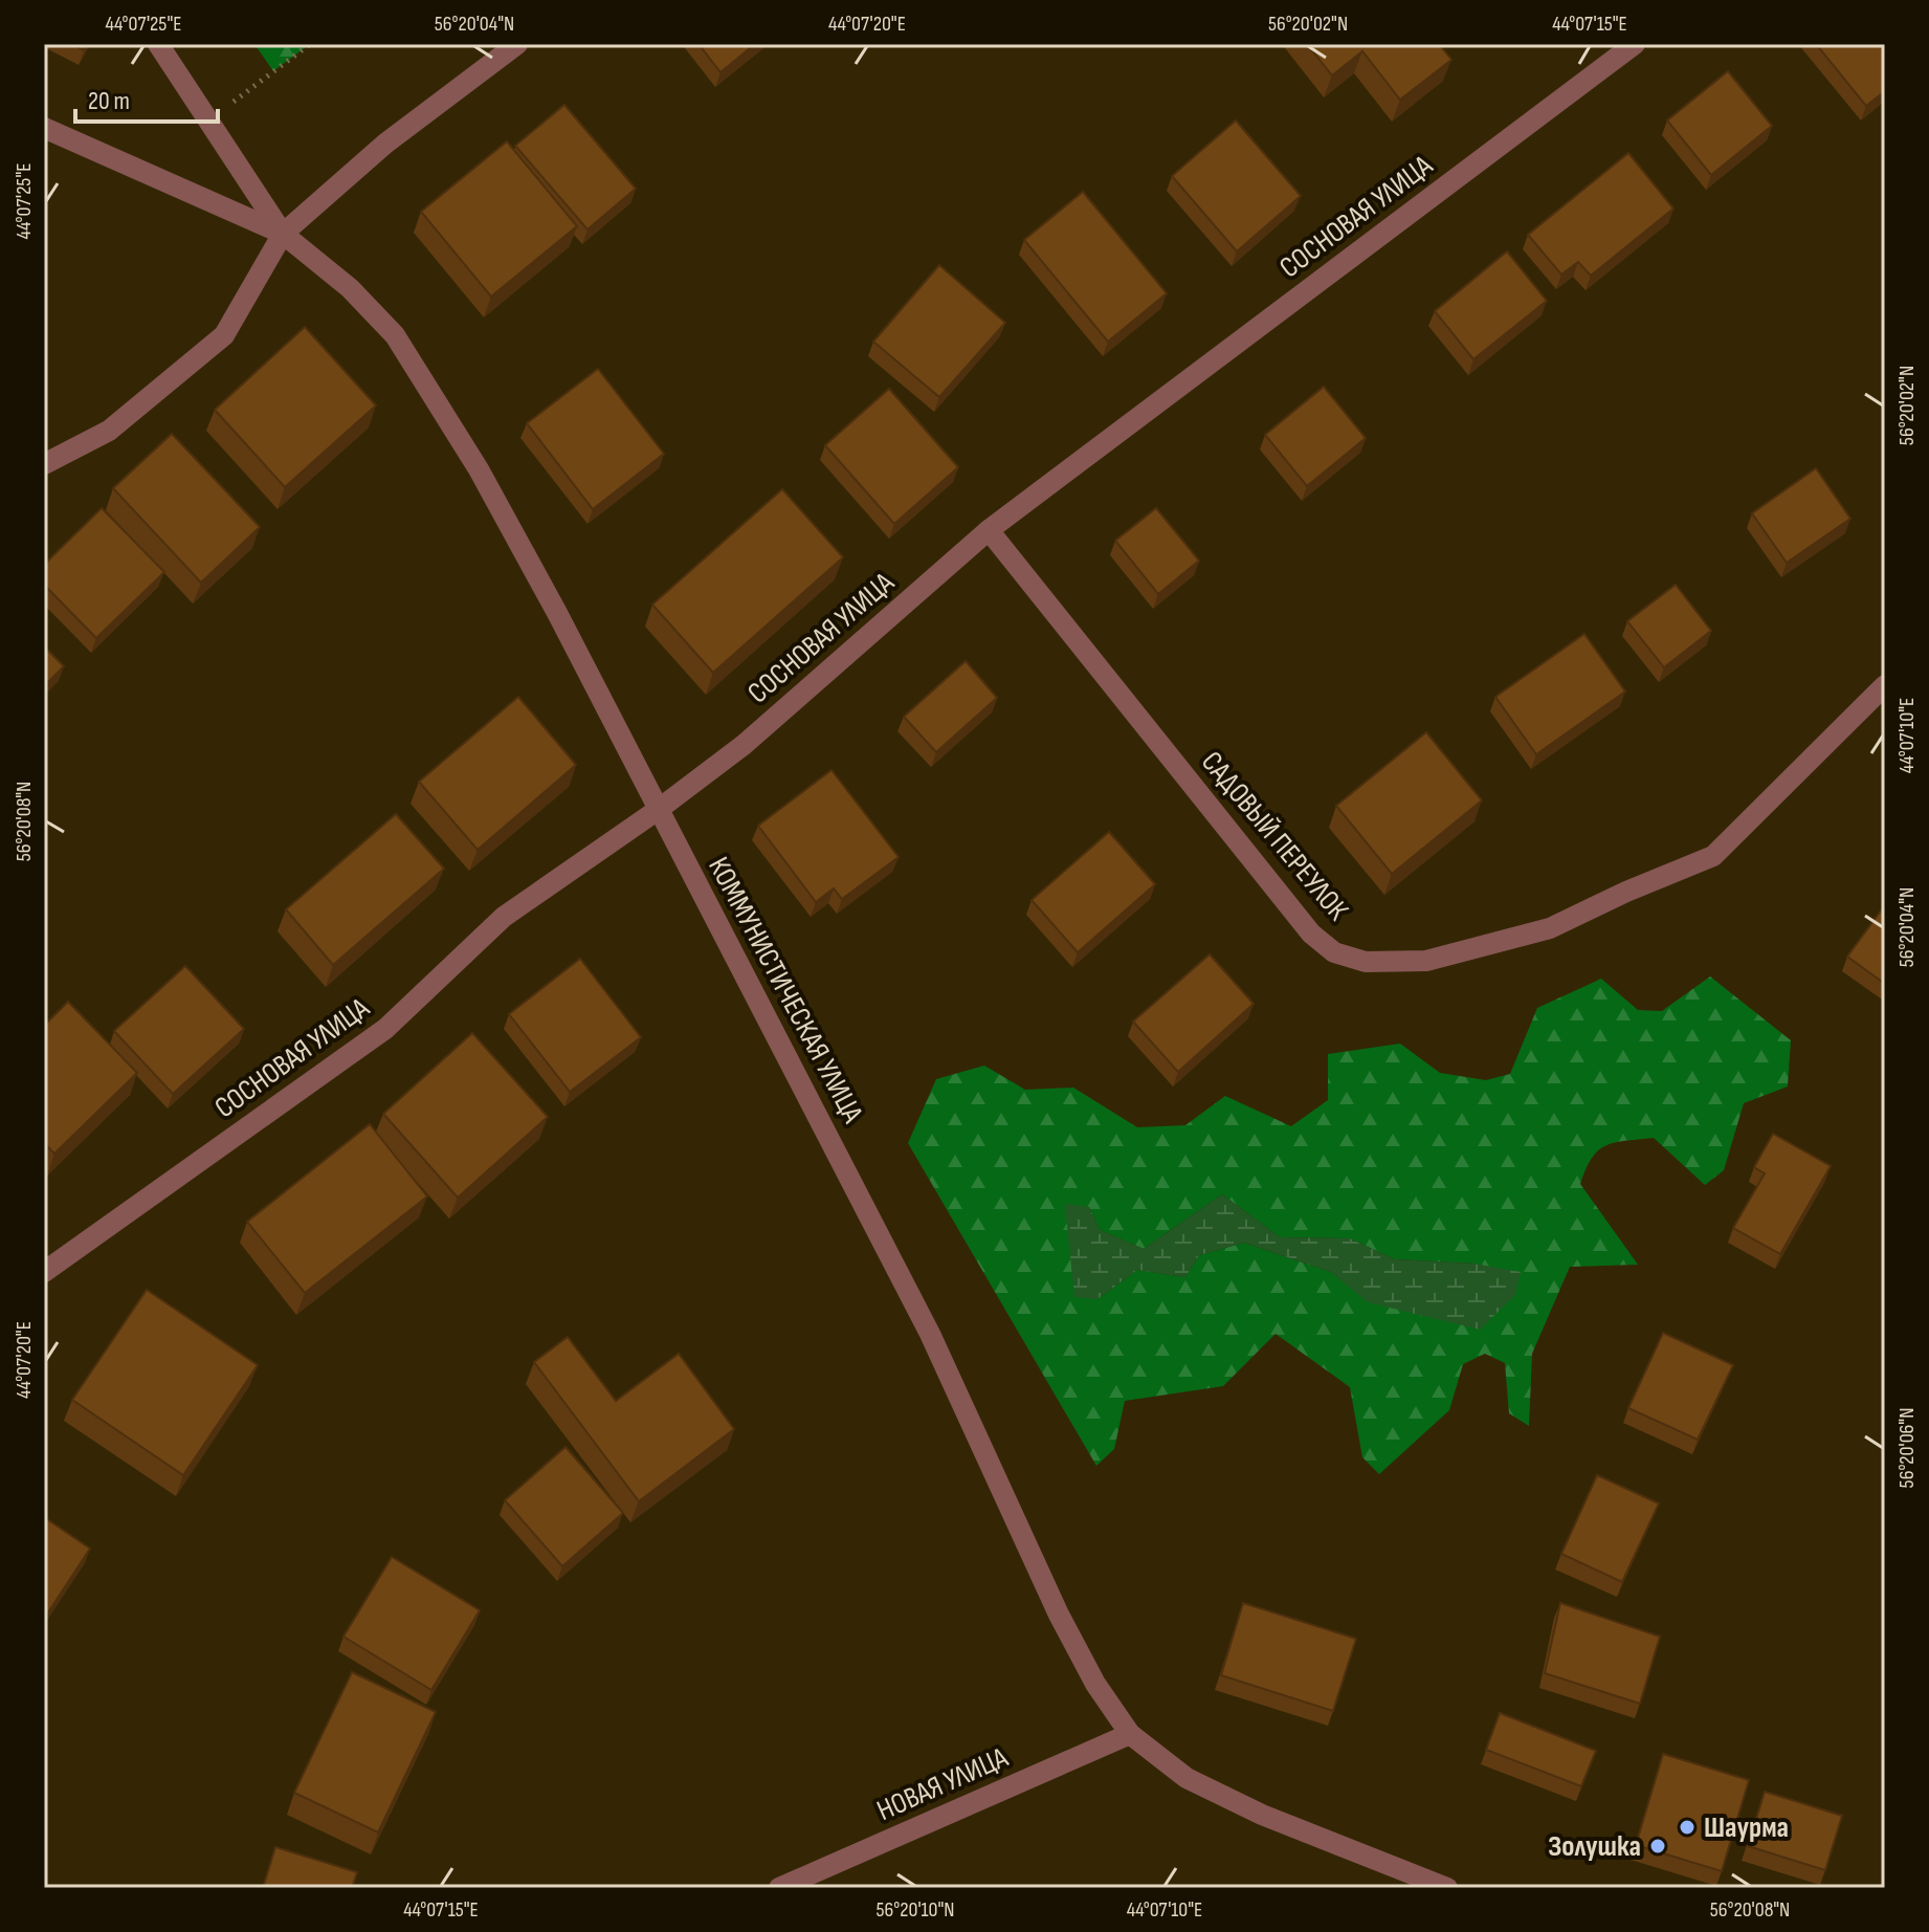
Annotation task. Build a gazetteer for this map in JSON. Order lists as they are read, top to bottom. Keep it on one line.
{"streets":{"street":["СОСНОВАЯ УЛИЦА","САДОВЫЙ ПЕРЕУЛОК","КОММУНИСТИЧЕСКАЯ УЛИЦА","НОВАЯ УЛИЦА"]},"crossings":[["СОСНОВАЯ УЛИЦА","САДОВЫЙ ПЕРЕУЛОК"],["СОСНОВАЯ УЛИЦА","КОММУНИСТИЧЕСКАЯ УЛИЦА"],["КОММУНИСТИЧЕСКАЯ УЛИЦА","НОВАЯ УЛИЦА"]],"places":["Шаурма","Золушка"],"scale_bar":"20 m","coordinates":["44°07'25\"E","56°20'04\"N","44°07'20\"E","56°20'02\"N","44°07'15\"E","44°07'10\"E","56°20'08\"N","56°20'06\"N","56°20'10\"N"]}
